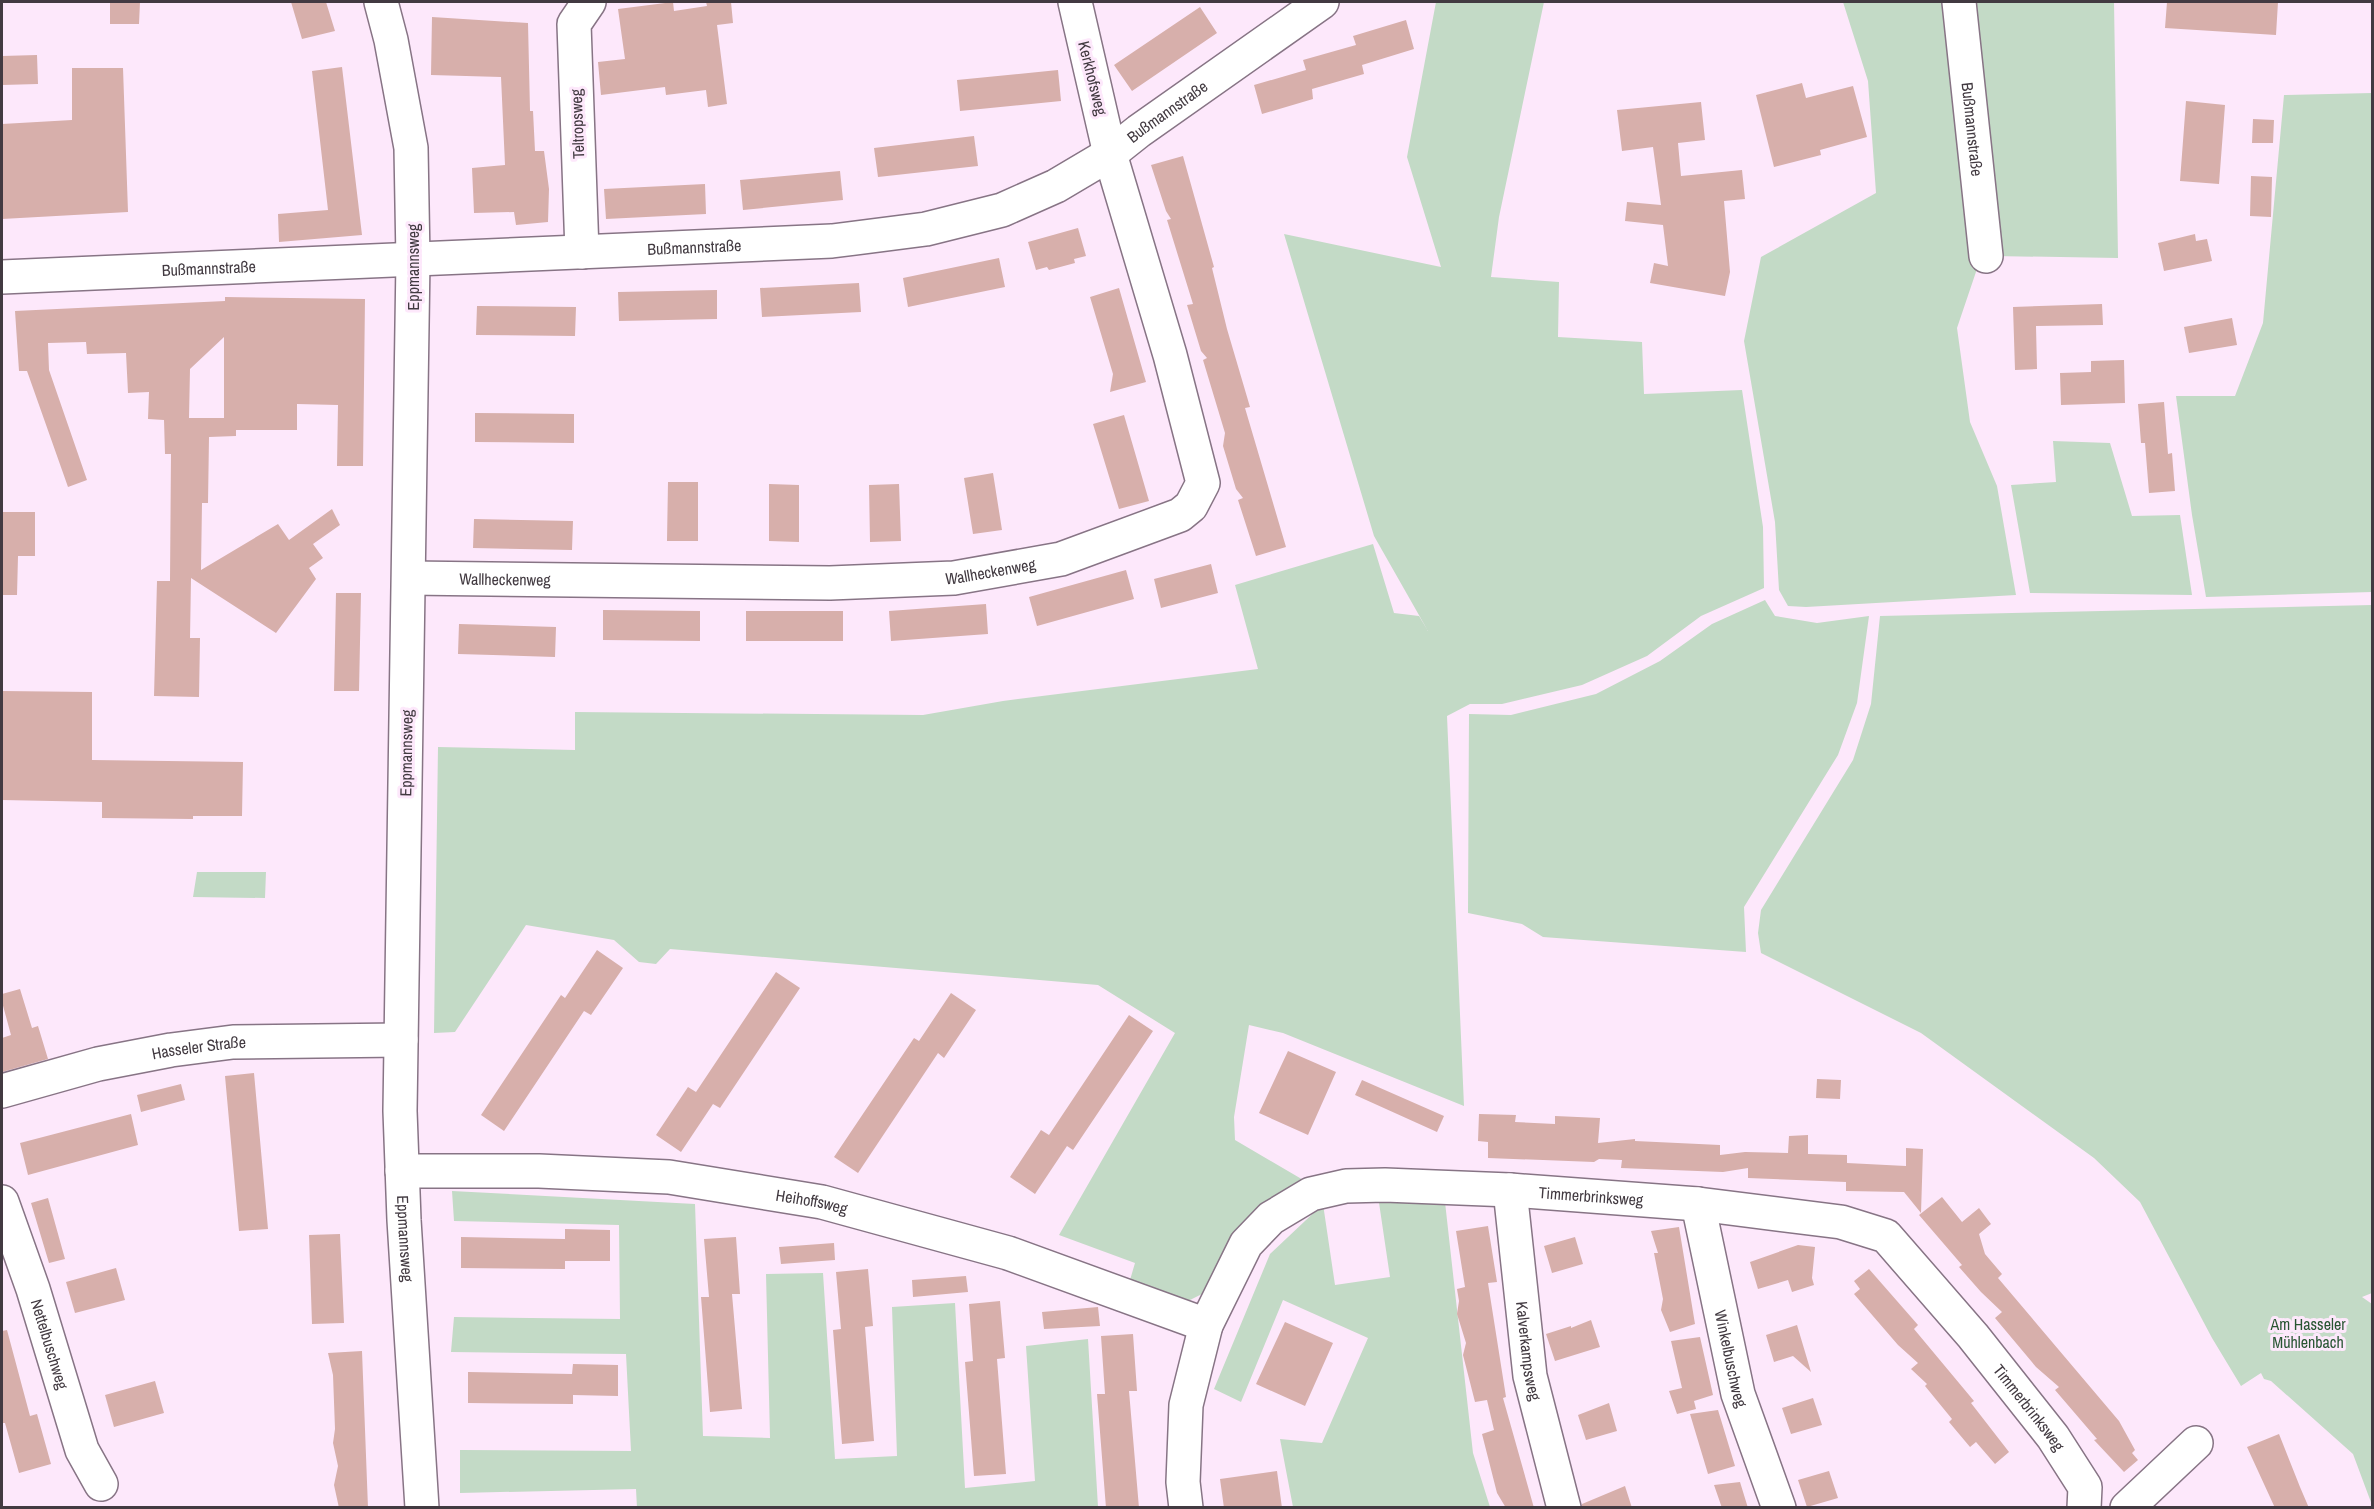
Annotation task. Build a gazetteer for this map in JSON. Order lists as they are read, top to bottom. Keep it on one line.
{"streets":{"street":["Kerkhofsweg","Bußmannstraße","Teltropsweg","Eppmannsweg","Wallheckenweg","Hasseler Straße","Timmerbrinksweg","Heihoffsweg","Nettelbuschweg","Kalverkampsweg","Winkelbuschweg"]},"crossings":[["Kerkhofsweg","Bußmannstraße"],["Kerkhofsweg","Wallheckenweg"],["Bußmannstraße","Teltropsweg"],["Bußmannstraße","Eppmannsweg"],["Bußmannstraße","Wallheckenweg"],["Eppmannsweg","Wallheckenweg"],["Eppmannsweg","Hasseler Straße"],["Eppmannsweg","Heihoffsweg"],["Timmerbrinksweg","Heihoffsweg"],["Timmerbrinksweg","Kalverkampsweg"],["Timmerbrinksweg","Winkelbuschweg"]],"parks":["Am Hasseler Mühlenbach"]}
